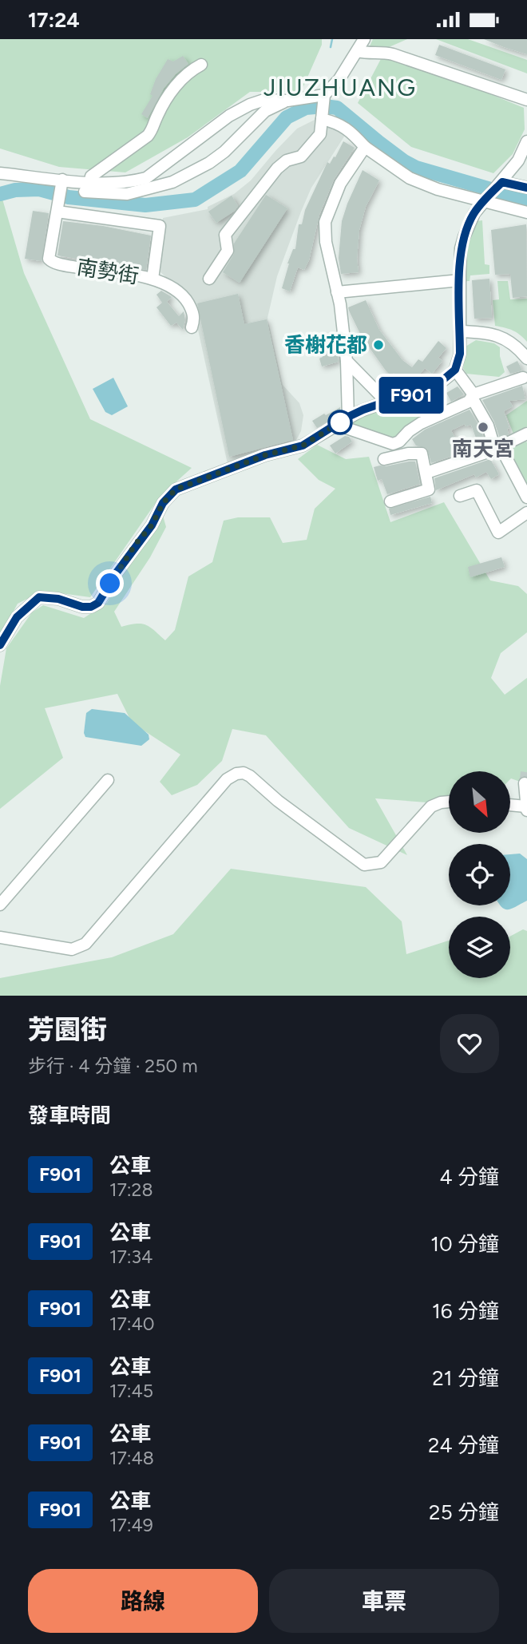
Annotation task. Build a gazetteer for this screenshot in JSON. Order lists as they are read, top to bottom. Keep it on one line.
{"streets":{"street":["南勢街"]},"districts":["JIUZHUANG"],"places":["香榭花都","南天宮"],"lines":["bus line F901"],"north":"bottom right","page":{"status":"17:24","on_map":"F901","heading":[["芳園街","步行 · 4 分鐘 · 250 m"],"發車時間"],"list":[{"mark":"F901","name":"公車","note":"17:28","value":"4 分鐘"},{"mark":"F901","name":"公車","note":"17:34","value":"10 分鐘"},{"mark":"F901","name":"公車","note":"17:40","value":"16 分鐘"},{"mark":"F901","name":"公車","note":"17:45","value":"21 分鐘"},{"mark":"F901","name":"公車","note":"17:48","value":"24 分鐘"},{"mark":"F901","name":"公車","note":"17:49","value":"25 分鐘"}],"buttons":["路線","車票"]}}
